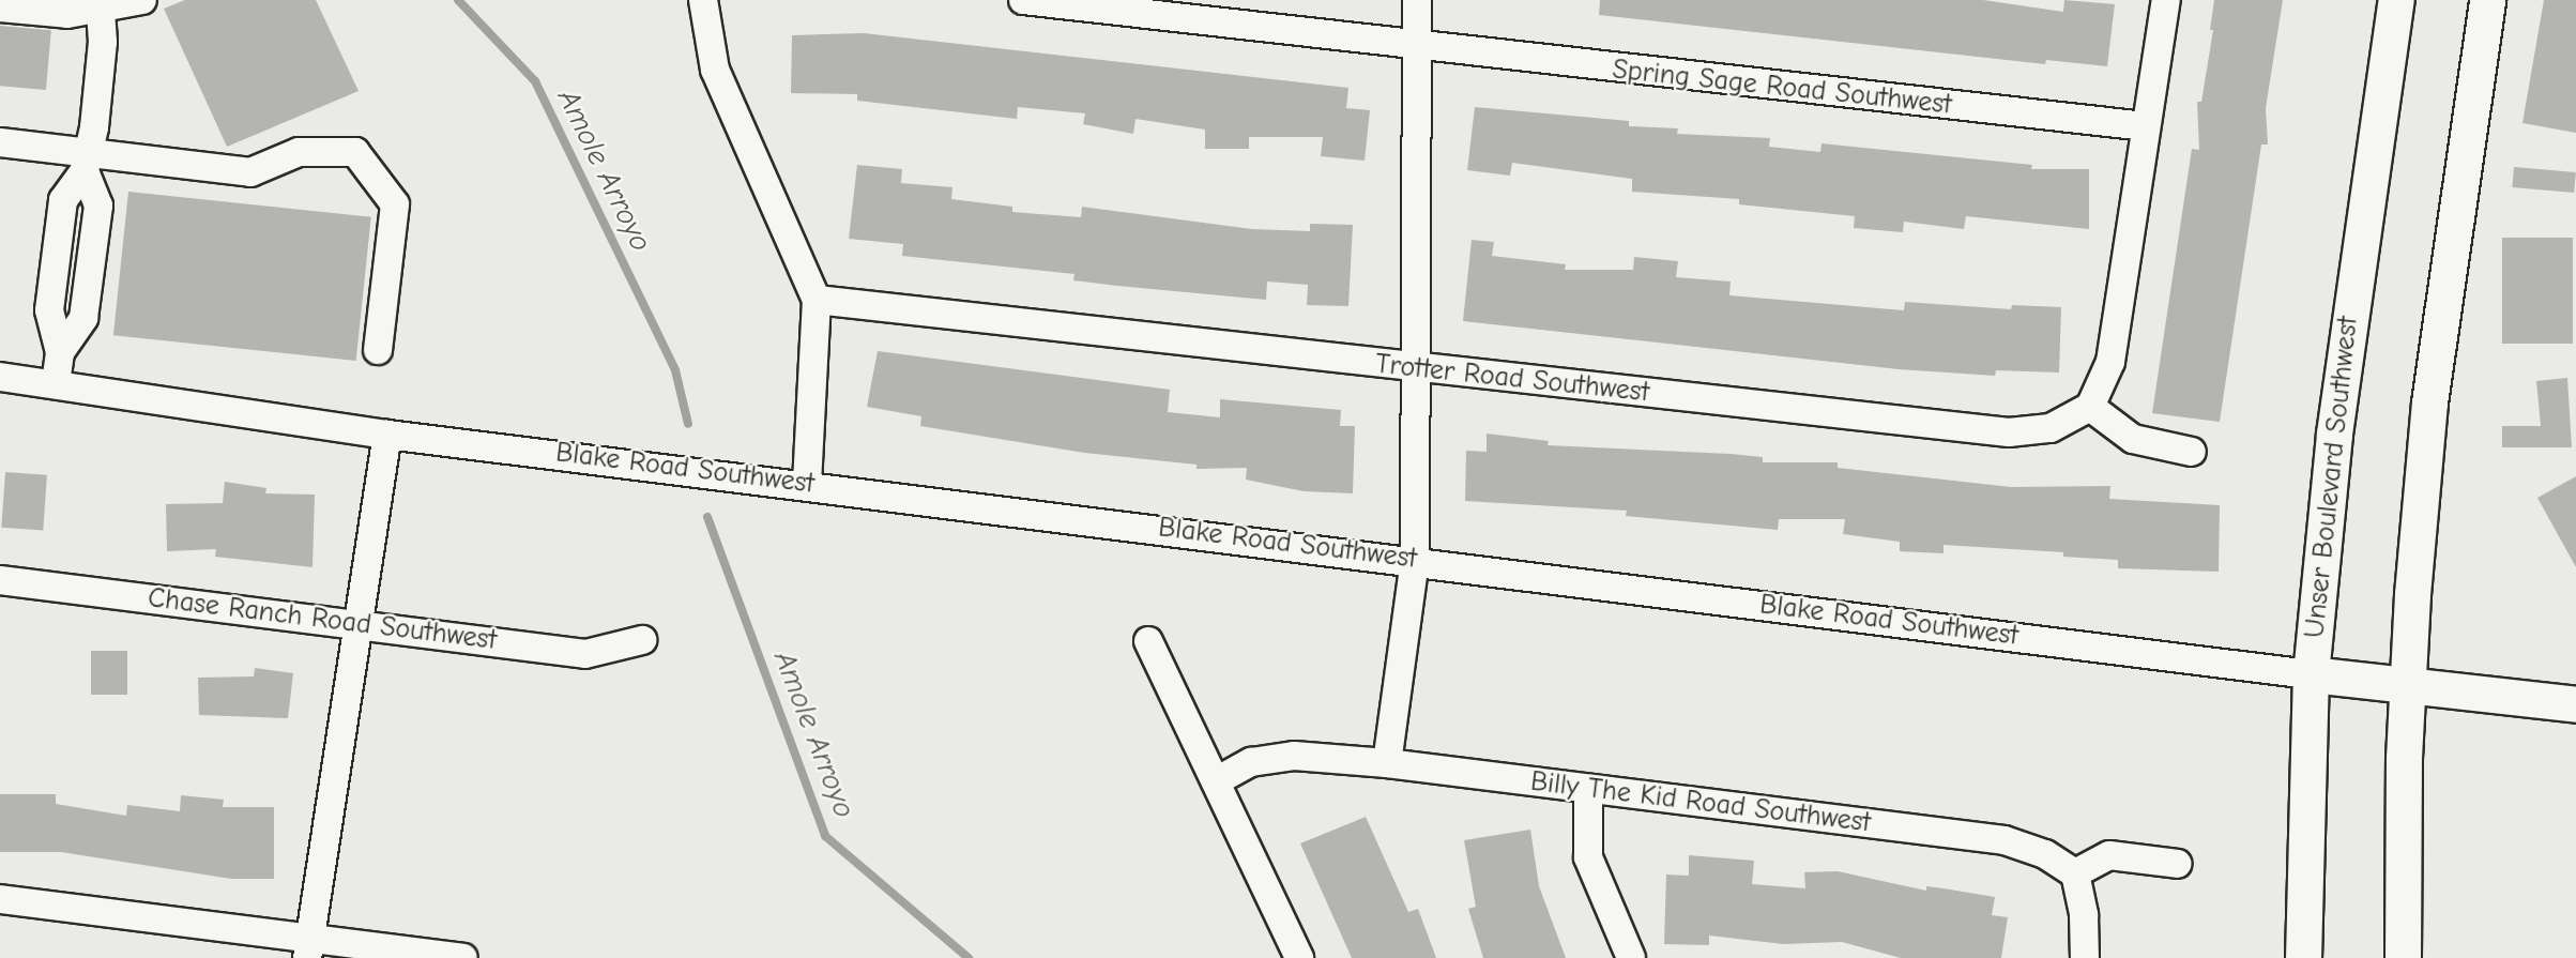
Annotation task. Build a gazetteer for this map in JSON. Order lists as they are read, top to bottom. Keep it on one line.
{"streets":{"main road":["Blake Road Southwest","Unser Boulevard Southwest"],"street":["Spring Sage Road Southwest","Trotter Road Southwest","Chase Ranch Road Southwest","Billy The Kid Road Southwest"]},"crossings":[["Blake Road Southwest","Unser Boulevard Southwest"]],"water":["Amole Arroyo"]}
